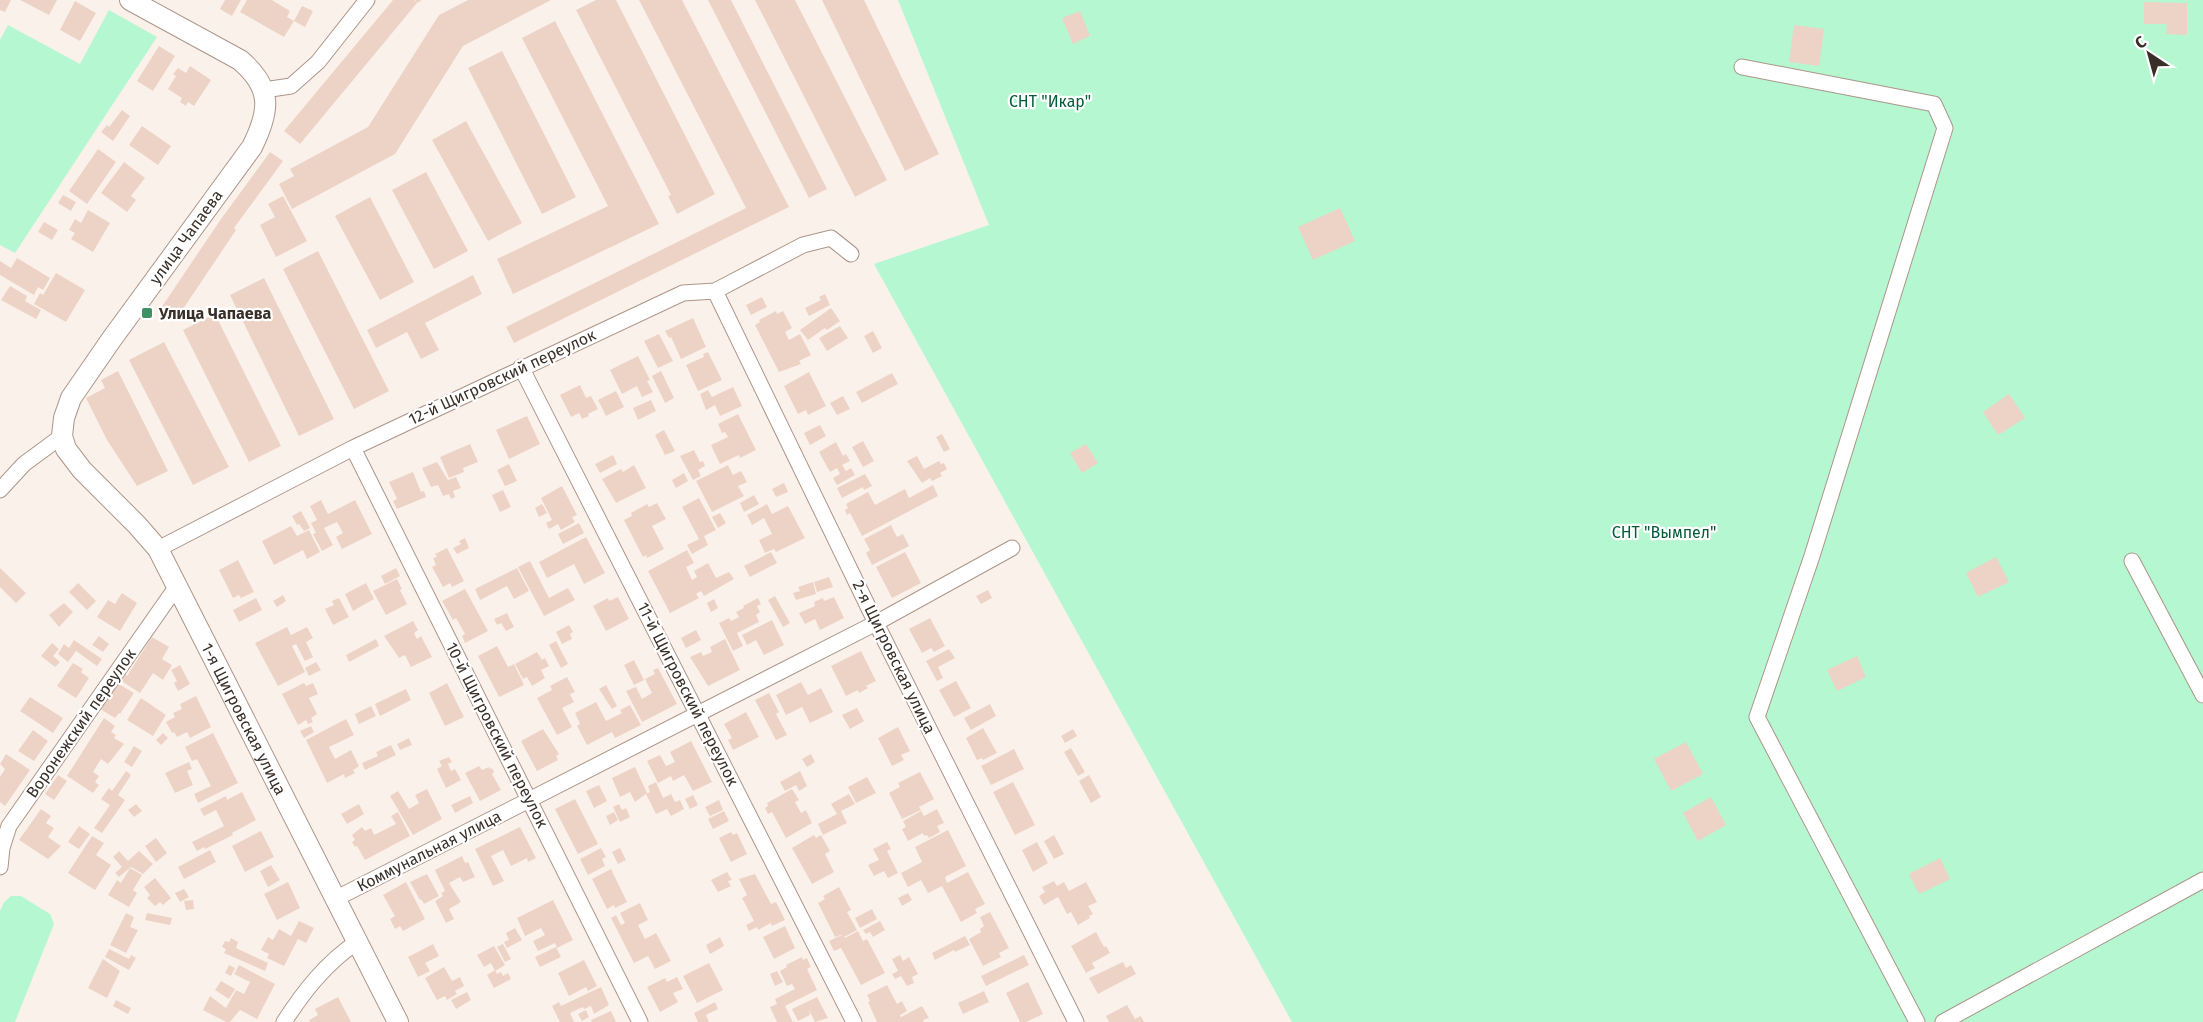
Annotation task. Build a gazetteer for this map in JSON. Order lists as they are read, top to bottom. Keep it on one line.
{"streets":{"street":["улица Чапаева","12-й Щигровский переулок","2-я Щигровская улица","11-й Щигровский переулок","1-я Щигровская улица","Воронежский переулок","10-й Щигровский переулок","Коммунальная улица"]},"crossings":[["улица Чапаева","1-я Щигровская улица"],["12-й Щигровский переулок","2-я Щигровская улица"],["12-й Щигровский переулок","11-й Щигровский переулок"],["12-й Щигровский переулок","1-я Щигровская улица"],["12-й Щигровский переулок","10-й Щигровский переулок"],["2-я Щигровская улица","Коммунальная улица"],["11-й Щигровский переулок","Коммунальная улица"],["1-я Щигровская улица","Воронежский переулок"],["1-я Щигровская улица","Коммунальная улица"],["10-й Щигровский переулок","Коммунальная улица"]],"parks":["СНТ \"Икар\"","СНТ \"Вымпел\""],"places":{"transit":["Улица Чапаева"]},"north":"top left"}
